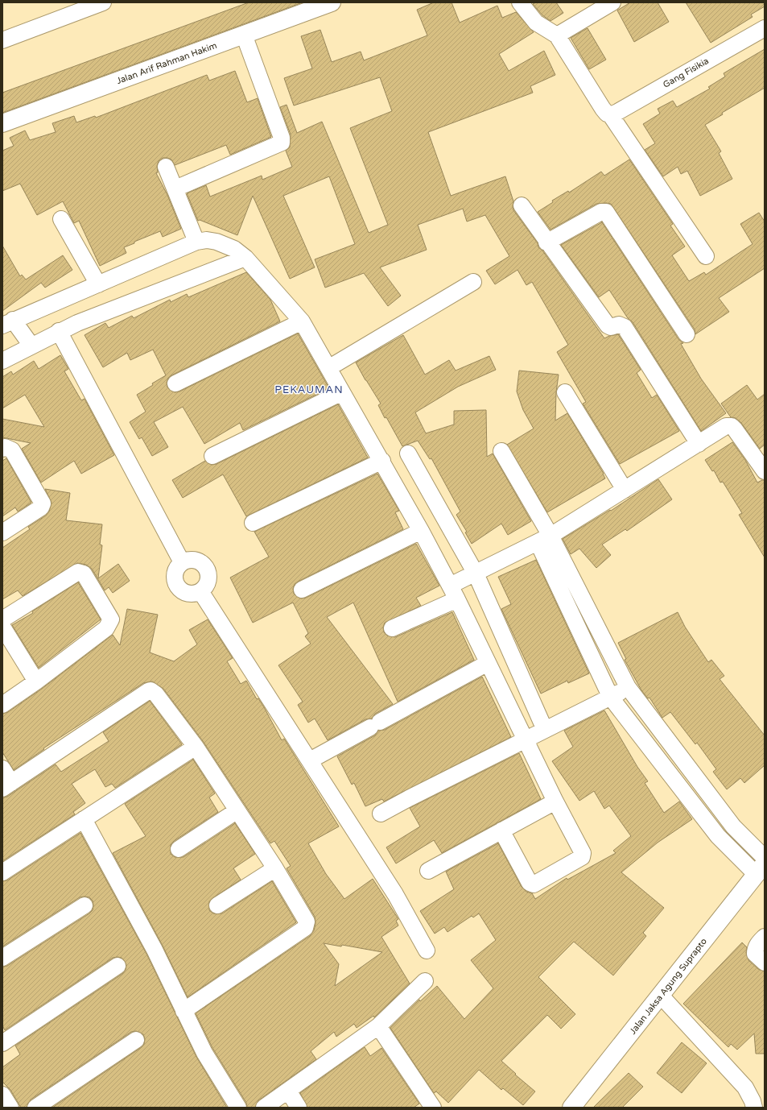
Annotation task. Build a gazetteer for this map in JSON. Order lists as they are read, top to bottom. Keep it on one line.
{"streets":{"main road":["Jalan Arif Rahman Hakim","Jalan Jaksa Agung Suprapto"],"street":["Gang Fisikia"]},"districts":["PEKAUMAN"]}
